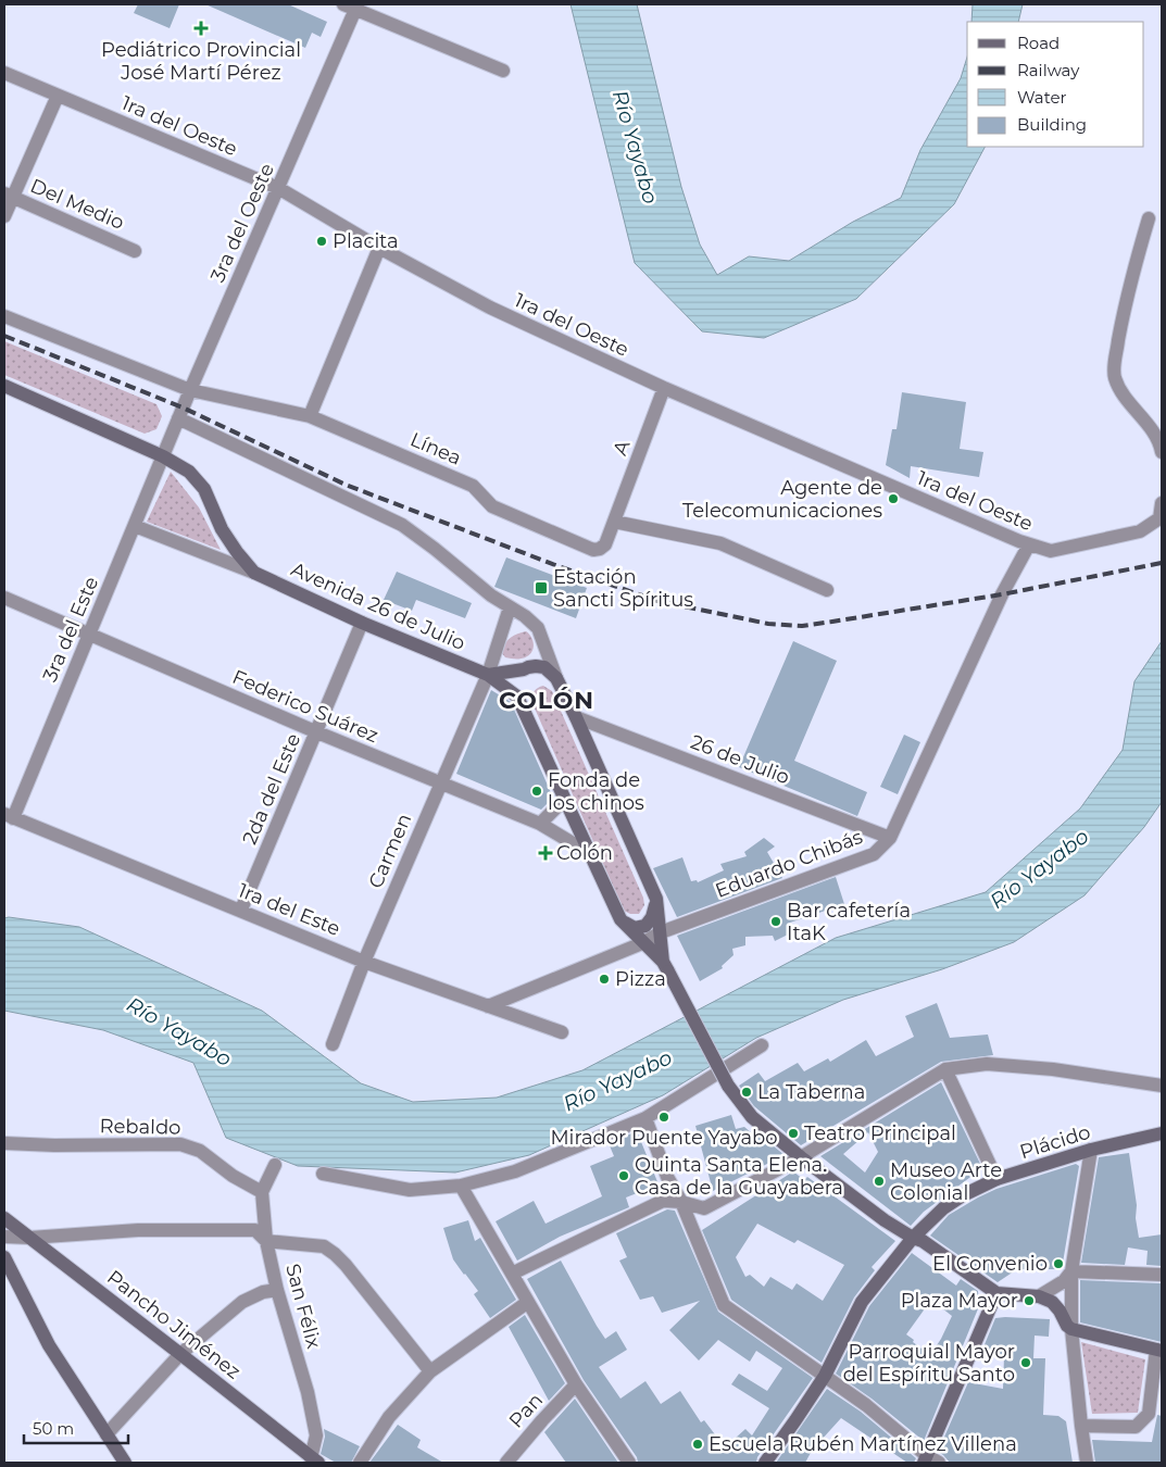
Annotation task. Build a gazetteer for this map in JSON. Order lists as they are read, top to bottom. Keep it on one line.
{"streets":{"main road":["Avenida 26 de Julio","Plácido","Pancho Jiménez"],"street":["1ra del Oeste","Del Medio","3ra del Oeste","A","Línea","3ra del Este","Federico Suárez","26 de Julio","2da del Este","Carmen","Eduardo Chibás","1ra del Este","Rebaldo","San Félix","Pan"]},"crossings":[["1ra del Oeste","3ra del Oeste"],["1ra del Oeste","A"],["1ra del Oeste","Eduardo Chibás"],["3ra del Oeste","Línea"],["3ra del Oeste","Avenida 26 de Julio"],["3ra del Oeste","3ra del Este"],["A","Línea"],["Avenida 26 de Julio","3ra del Este"],["Avenida 26 de Julio","2da del Este"],["Avenida 26 de Julio","Carmen"],["3ra del Este","Federico Suárez"],["3ra del Este","1ra del Este"],["Federico Suárez","2da del Este"],["Federico Suárez","Carmen"],["26 de Julio","Eduardo Chibás"],["2da del Este","1ra del Este"],["Carmen","1ra del Este"],["Eduardo Chibás","1ra del Este"],["Rebaldo","San Félix"],["San Félix","Pancho Jiménez"]],"districts":["COLÓN"],"water":["Río Yayabo"],"places":{"health":["Pediátrico Provincial José Martí Pérez","Colón"],"other":["Placita","Agente de Telecomunicaciones","Fonda de los chinos","Bar cafetería ItaK","Pizza","La Taberna","Mirador Puente Yayabo","Teatro Principal","Quinta Santa Elena. Casa de la Guayabera","Museo Arte Colonial","El Convenio","Plaza Mayor","Parroquial Mayor del Espíritu Santo","Escuela Rubén Martínez Villena"],"transit":["Estación Sancti Spíritus"]},"legend":["Road","Railway","Water","Building"],"scale_bar":"50 m"}
